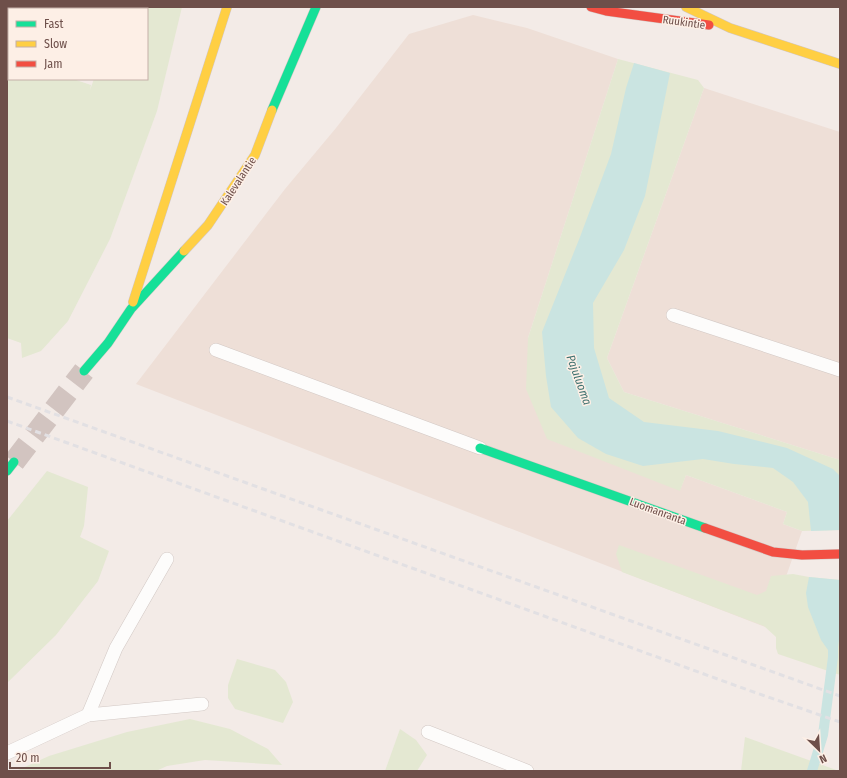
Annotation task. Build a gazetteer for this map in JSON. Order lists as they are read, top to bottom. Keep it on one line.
{"streets":{"main road":["Ruukintie","Kalevalantie","Luomanranta"]},"water":["Pajuluoma"],"legend":["Fast","Slow","Jam"],"scale_bar":"20 m","north":"bottom right"}
